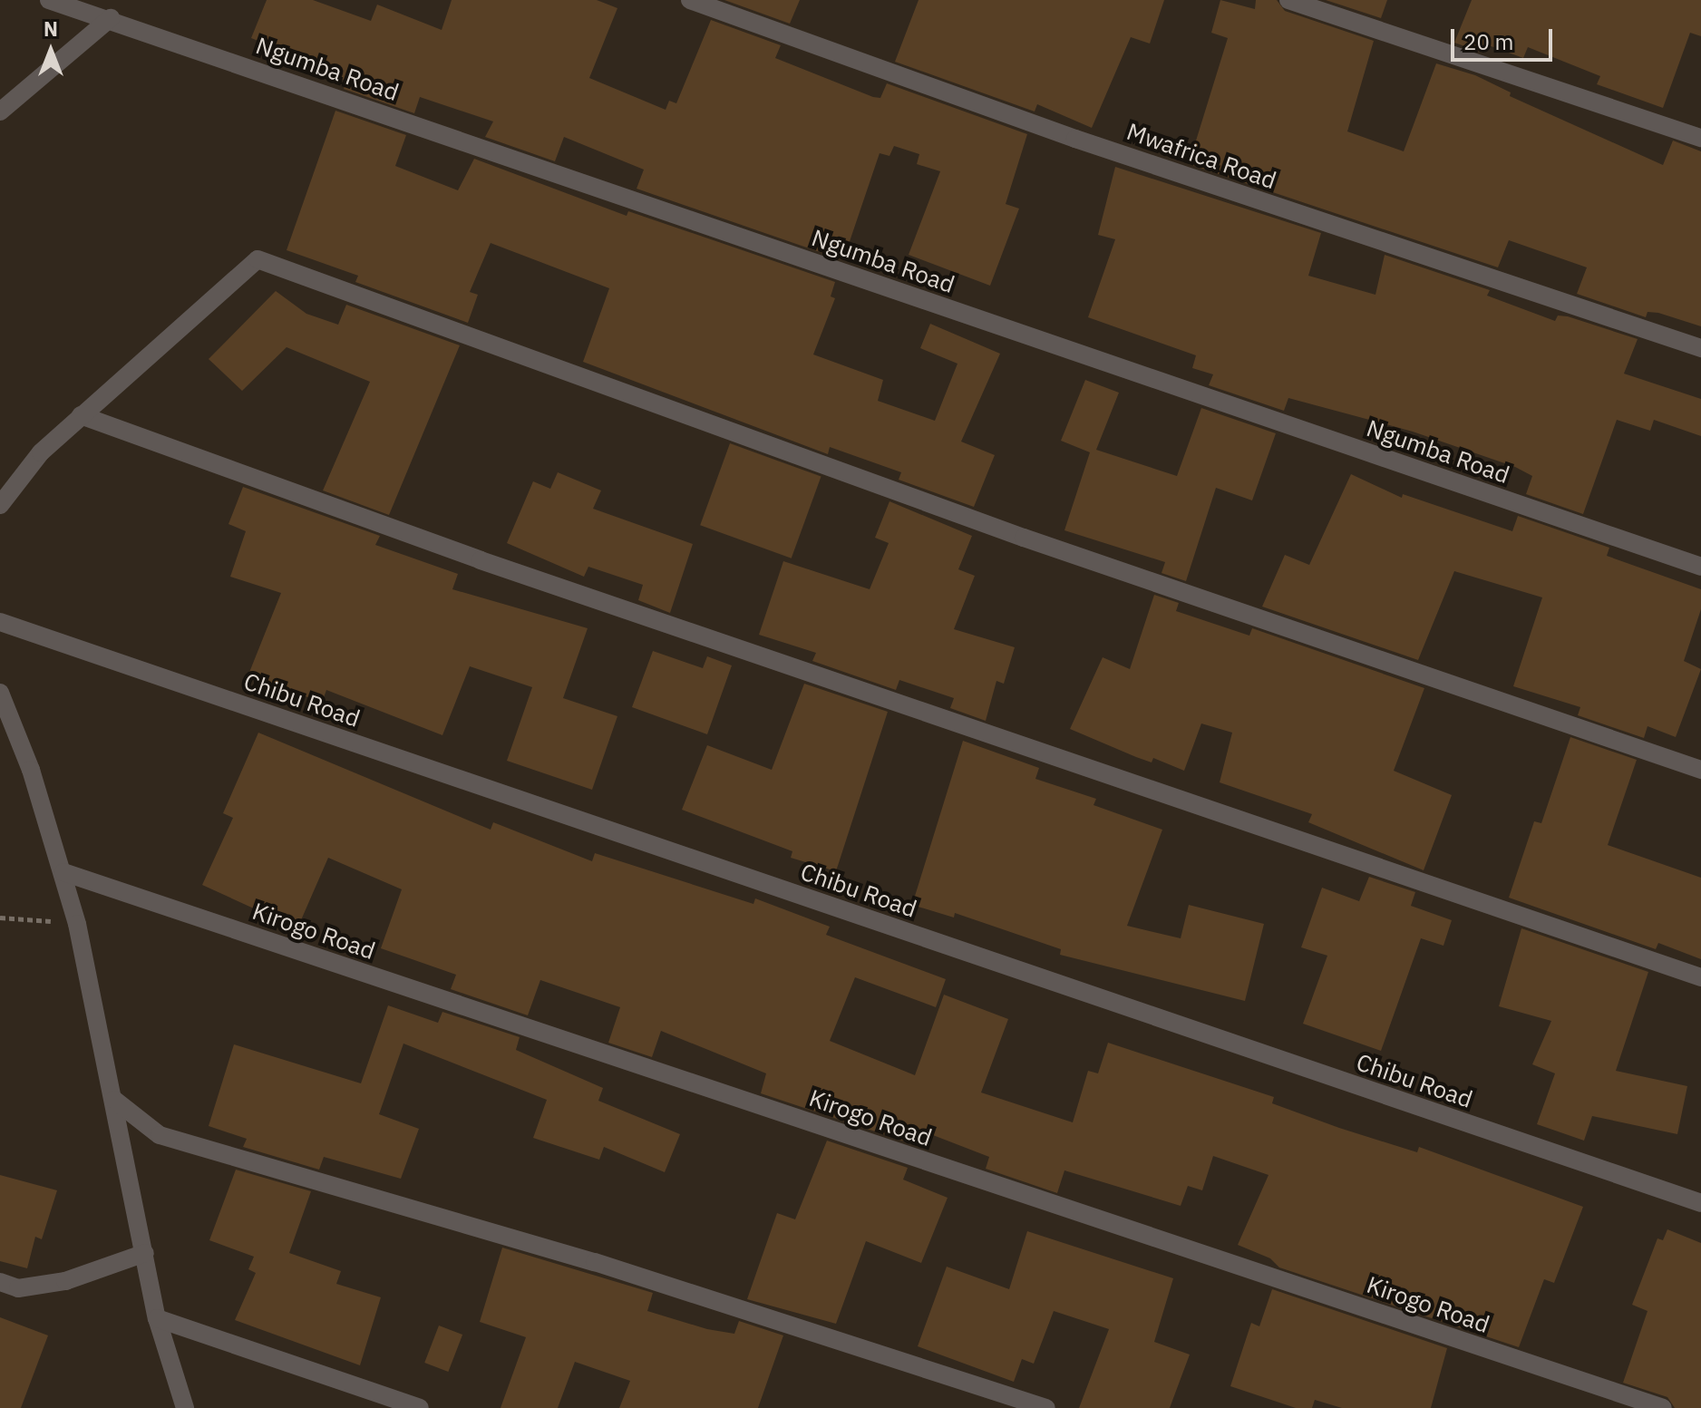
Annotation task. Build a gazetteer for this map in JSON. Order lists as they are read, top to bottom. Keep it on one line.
{"streets":{"street":["Ngumba Road","Mwafrica Road","Chibu Road","Kirogo Road"]},"scale_bar":"20 m","north":"top"}
